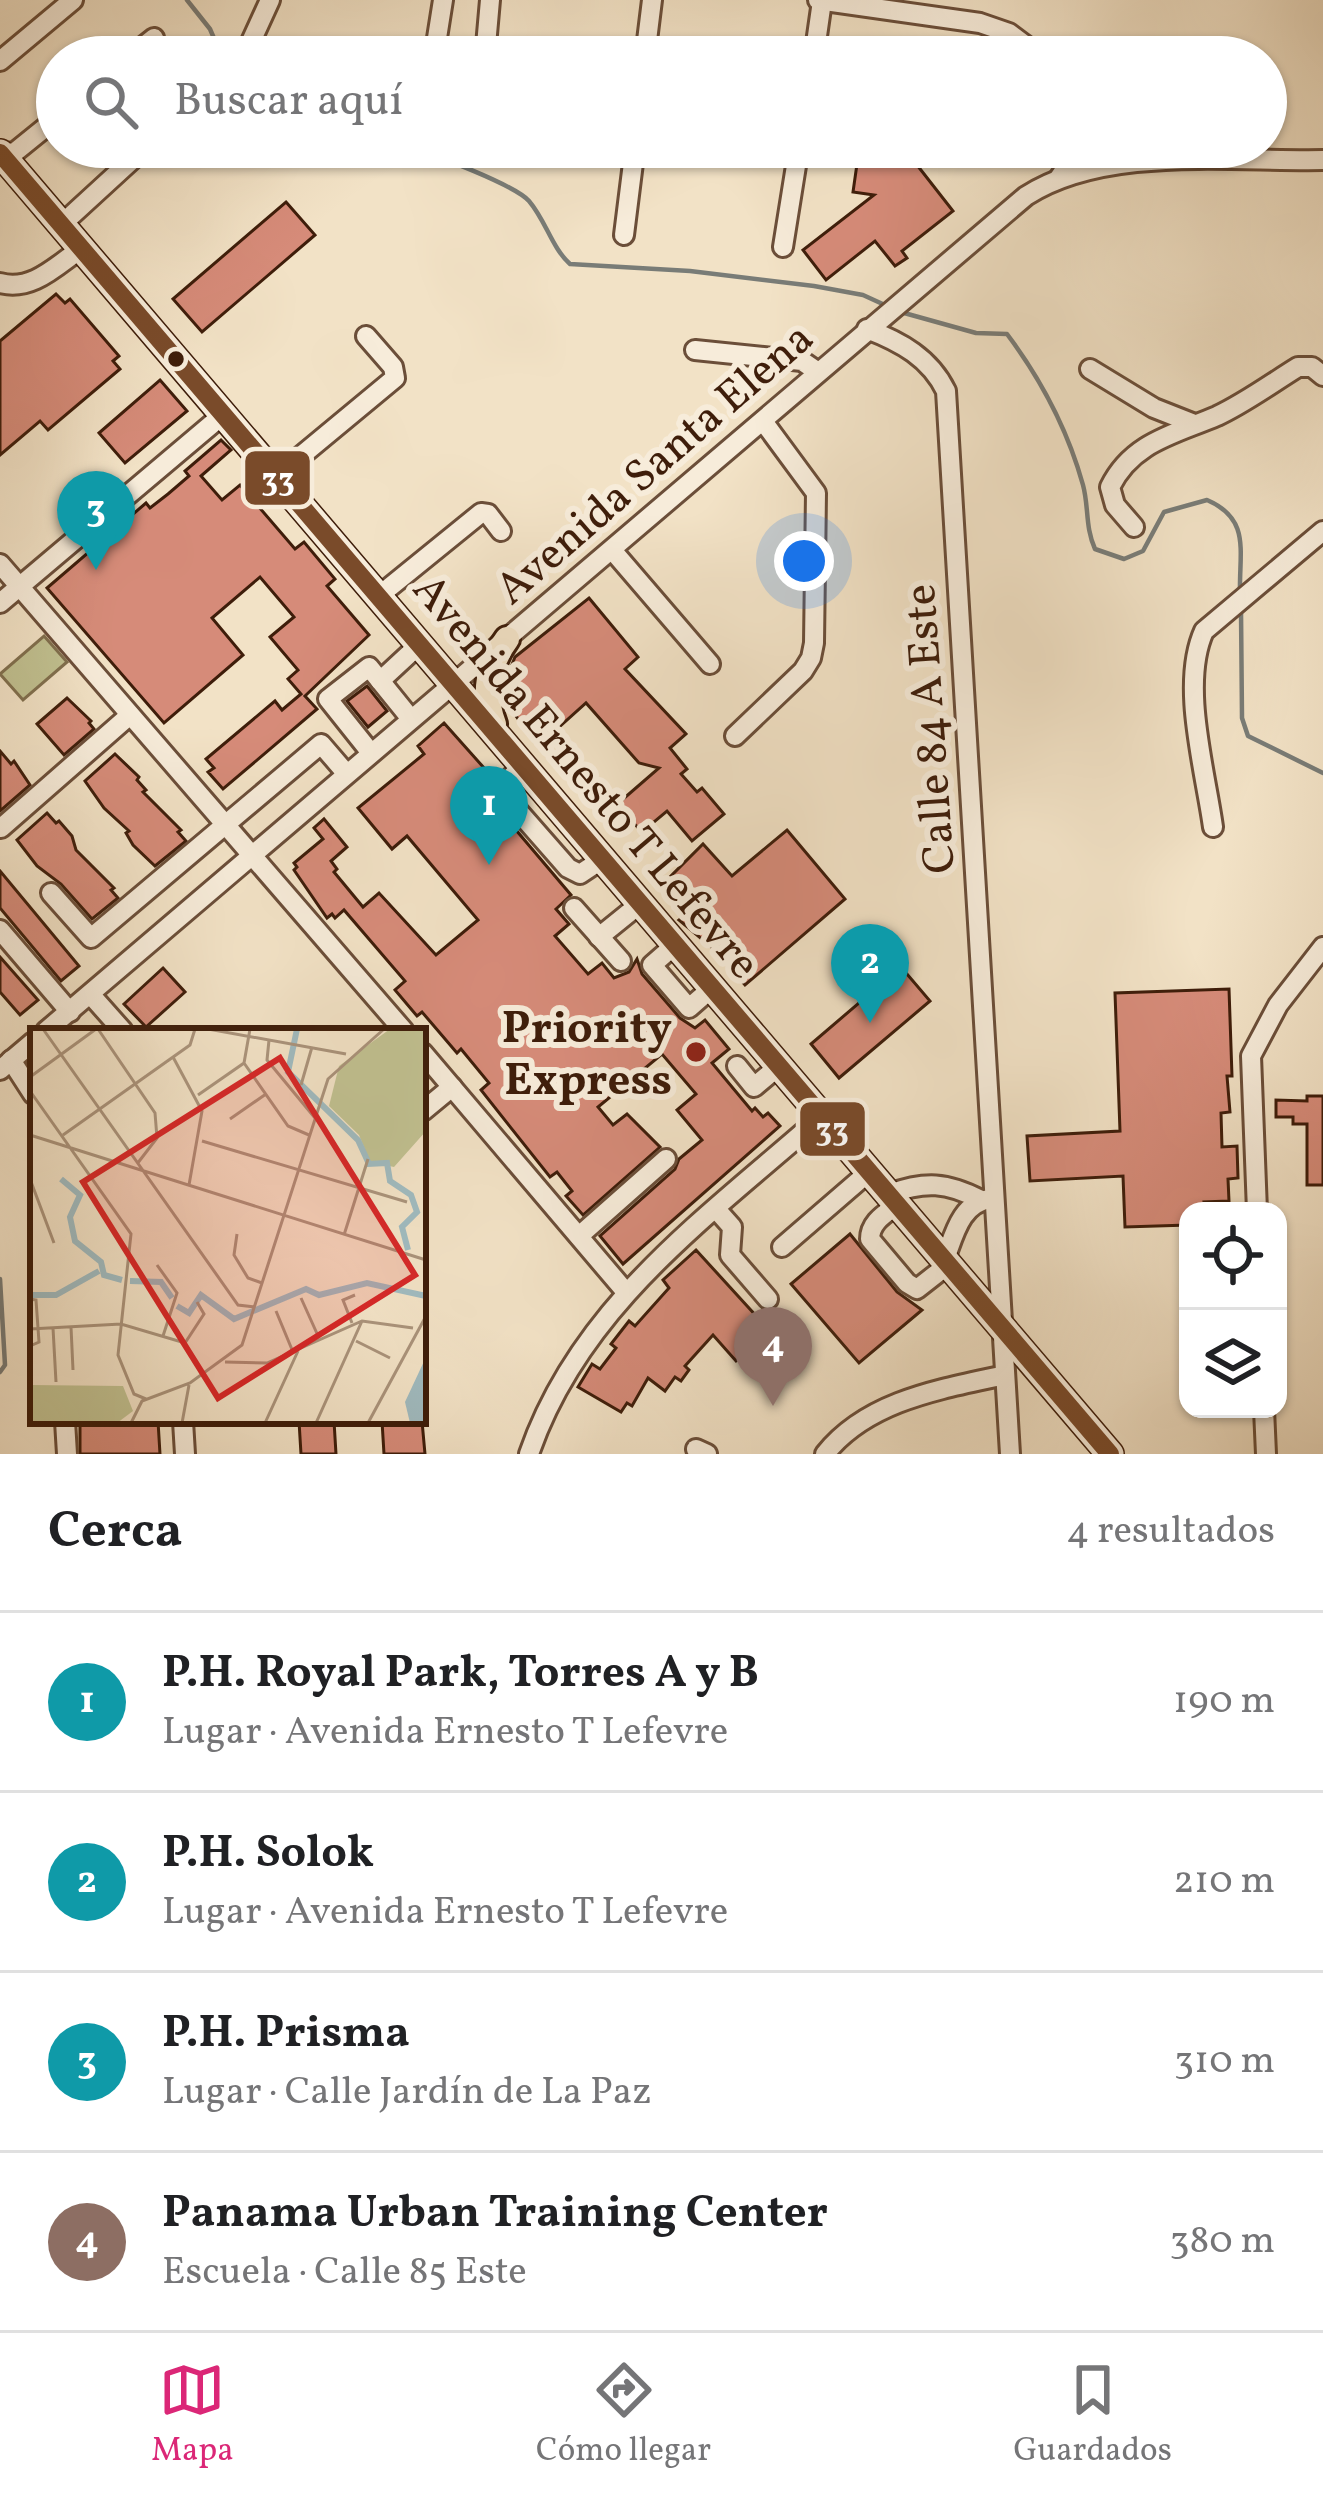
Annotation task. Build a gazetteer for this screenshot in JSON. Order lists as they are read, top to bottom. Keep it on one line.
{"streets":{"main road":["Avenida Ernesto T Lefevre"],"street":["Avenida Santa Elena","Calle 84 A Este"]},"crossings":[["Avenida Santa Elena","Calle 84 A Este"],["Avenida Santa Elena","Avenida Ernesto T Lefevre"],["Calle 84 A Este","Avenida Ernesto T Lefevre"]],"places":["Priority Express"],"lines":["transit line 33"],"page":{"search":"Buscar aquí","pins":["3","1","2","4"],"heading":["Cerca","4 resultados"],"list":[{"mark":"1","name":"P.H. Royal Park, Torres A y B","note":"Lugar · Avenida Ernesto T Lefevre","value":"190 m"},{"mark":"2","name":"P.H. Solok","note":"Lugar · Avenida Ernesto T Lefevre","value":"210 m"},{"mark":"3","name":"P.H. Prisma","note":"Lugar · Calle Jardín de La Paz","value":"310 m"},{"mark":"4","name":"Panama Urban Training Center","note":"Escuela · Calle 85 Este","value":"380 m"}],"nav":["Mapa","Cómo llegar","Guardados"]}}
